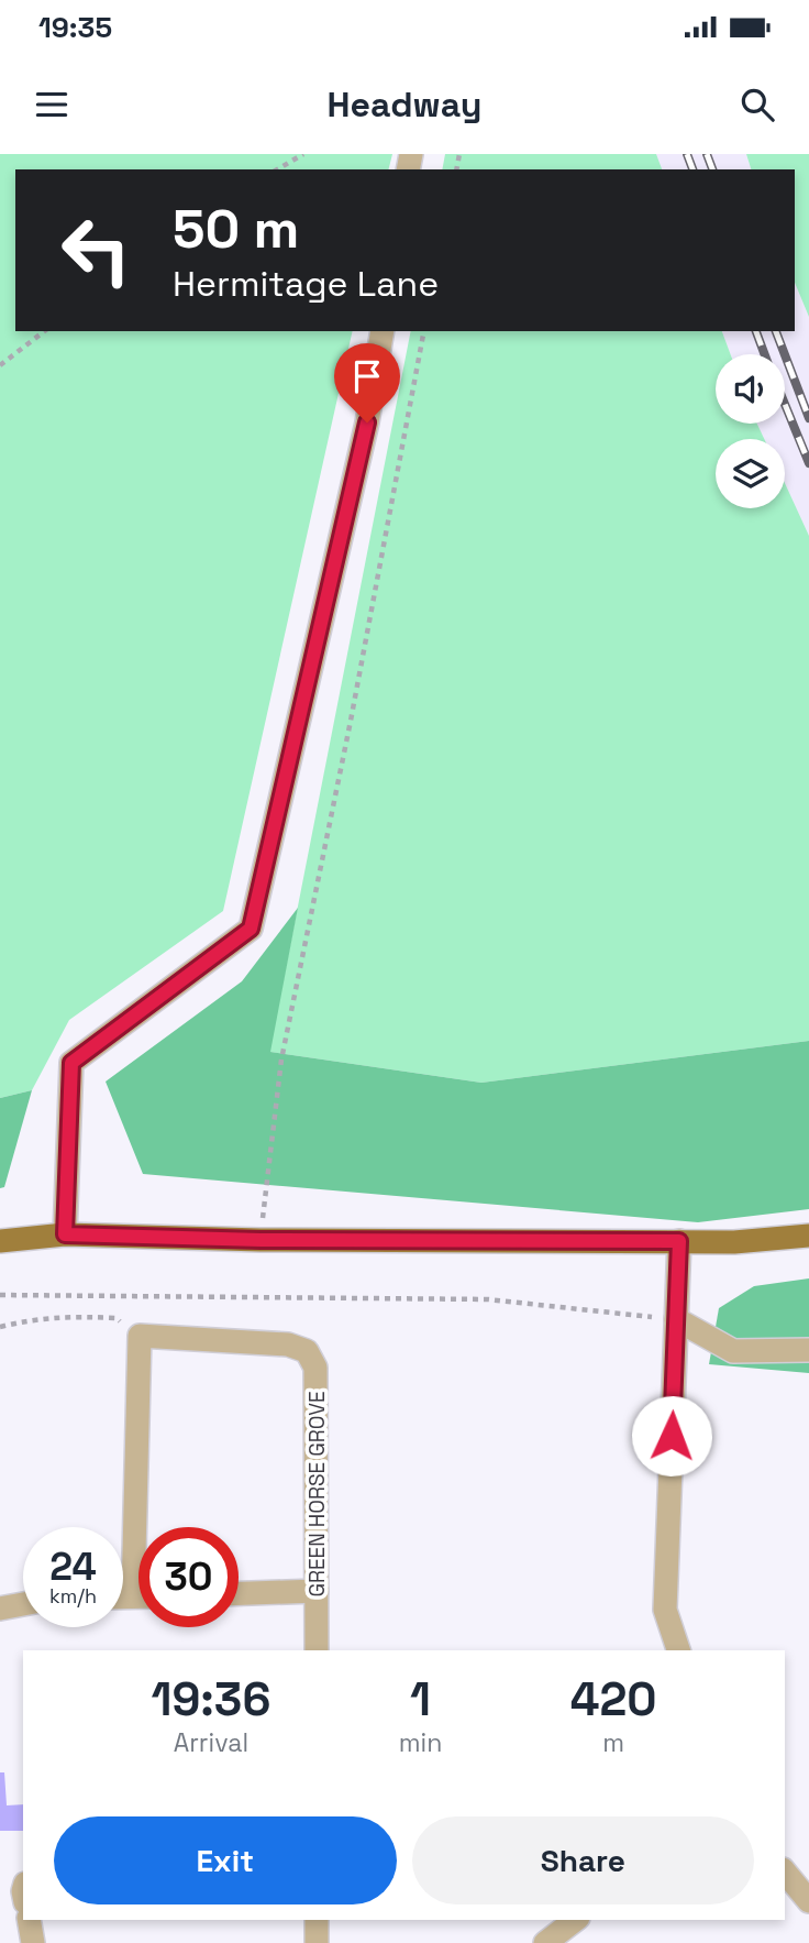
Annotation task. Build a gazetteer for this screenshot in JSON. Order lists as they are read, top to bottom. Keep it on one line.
{"streets":{"street":["GREEN HORSE GROVE"]},"page":{"status":"19:35","header":"Headway","turn":["50 m","Hermitage Lane"],"speed":"24 km/h","limit":"30","eta":["19:36","Arrival","1","min","420","m"],"buttons":["Exit","Share"]}}
